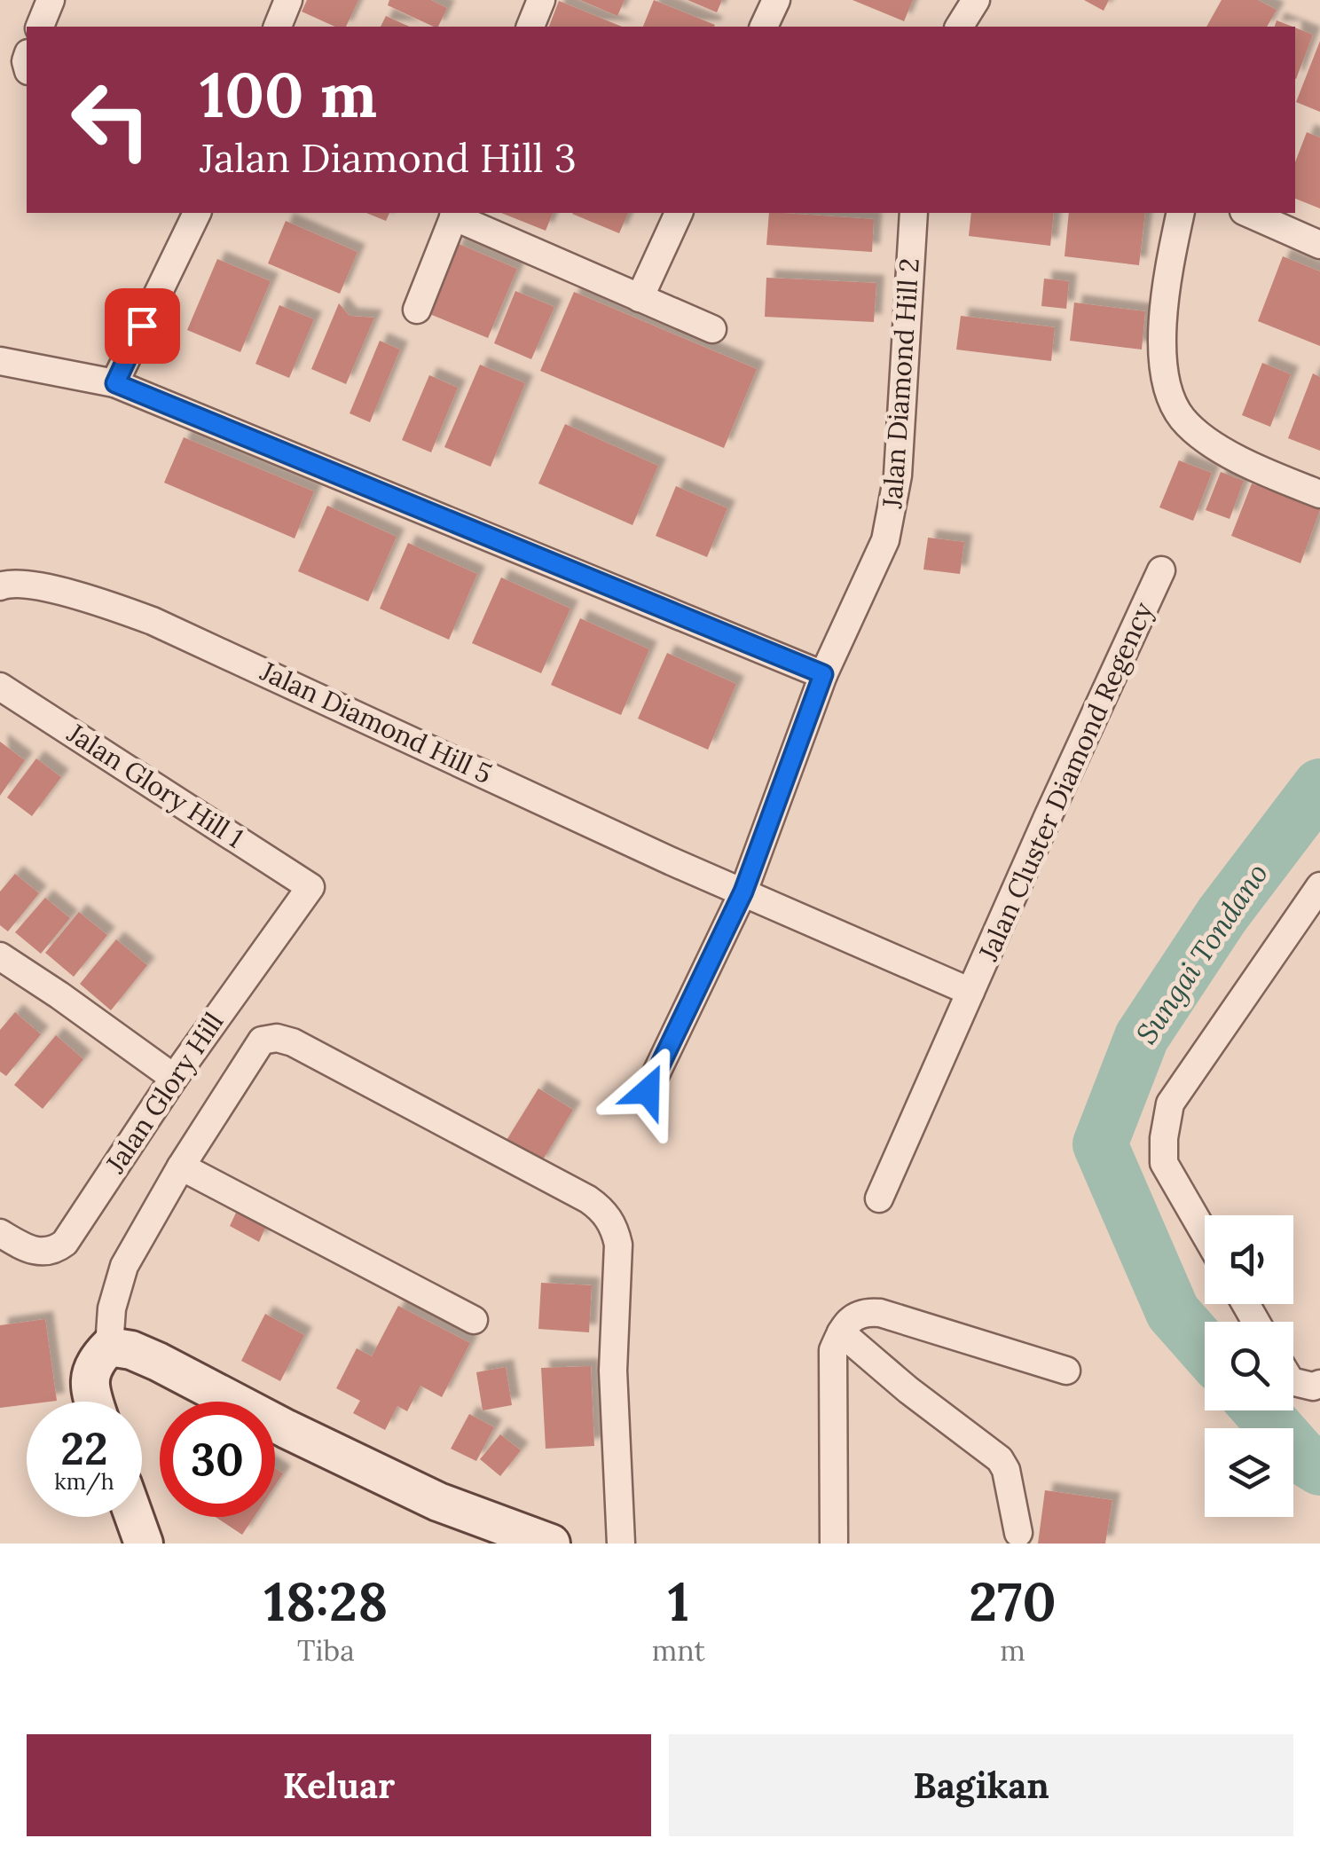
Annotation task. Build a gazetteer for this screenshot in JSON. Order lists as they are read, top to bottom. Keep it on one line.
{"streets":{"street":["Jalan Diamond Hill 2","Jalan Diamond Hill 5","Jalan Cluster Diamond Regency","Jalan Glory Hill 1","Jalan Glory Hill"]},"crossings":[["Jalan Diamond Hill 2","Jalan Diamond Hill 5"],["Jalan Diamond Hill 2","Jalan Cluster Diamond Regency"],["Jalan Diamond Hill 5","Jalan Cluster Diamond Regency"],["Jalan Glory Hill 1","Jalan Glory Hill"]],"water":["Sungai Tondano"],"page":{"turn":["100 m","Jalan Diamond Hill 3"],"speed":"22 km/h","limit":"30","eta":["18:28","Tiba","1","mnt","270","m"],"buttons":["Keluar","Bagikan"]}}
